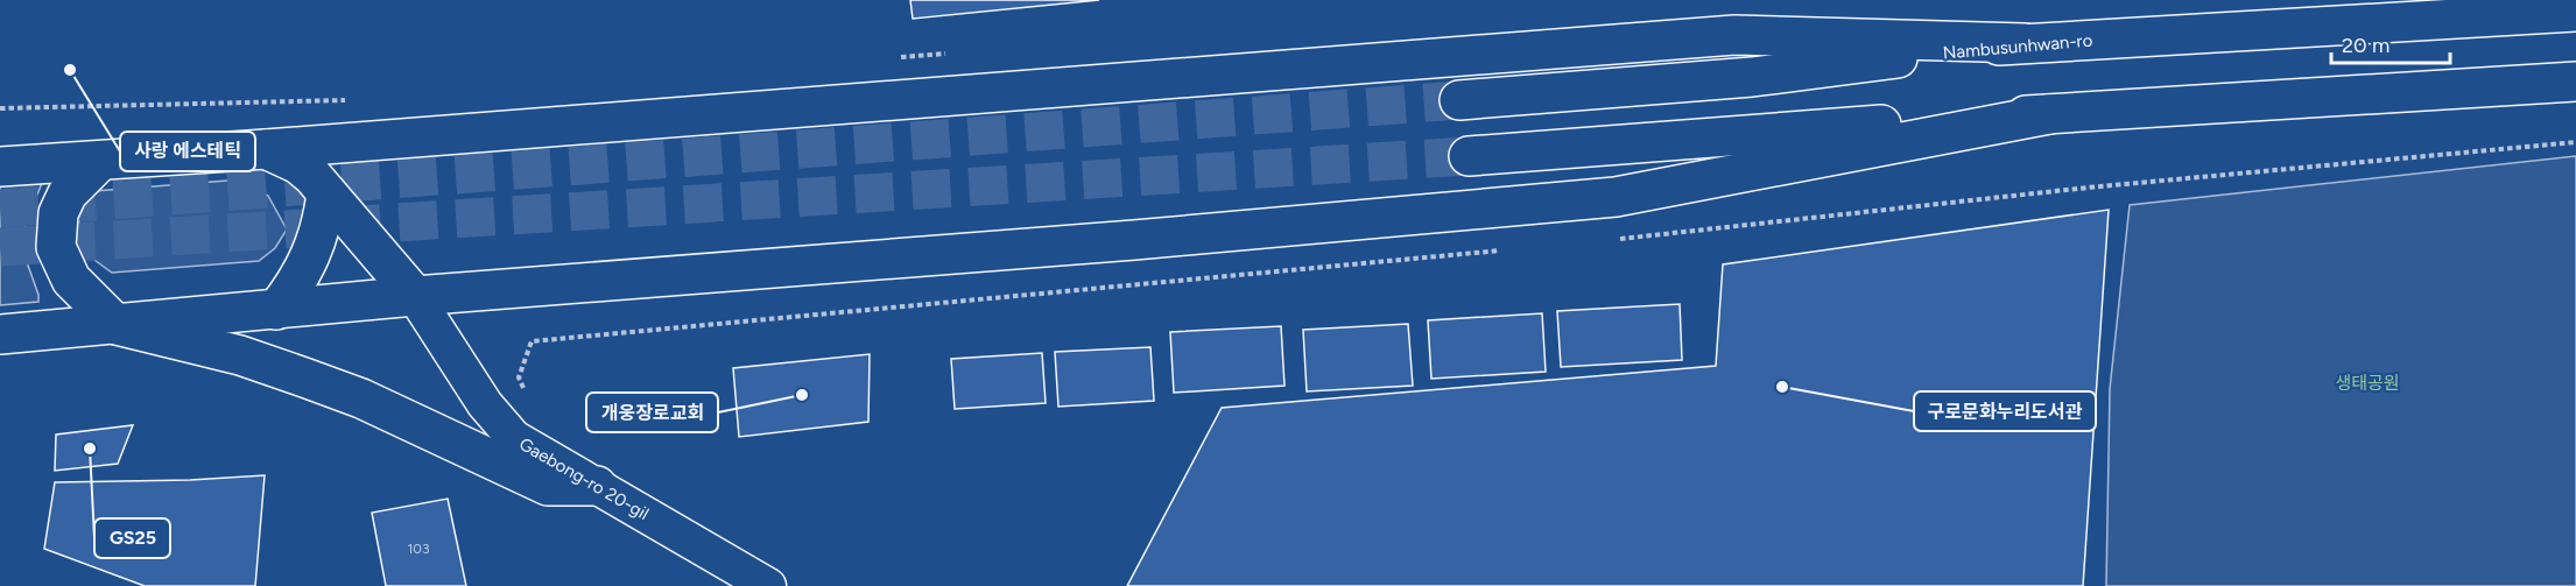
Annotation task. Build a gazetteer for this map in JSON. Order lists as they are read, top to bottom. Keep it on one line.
{"streets":{"main road":["Nambusunhwan-ro"],"street":["Gaebong-ro 20-gil"]},"parks":["생태공원"],"places":["사랑 에스테틱","구로문화누리도서관","개웅장로교회","GS25"],"house_numbers":["103"],"scale_bar":"20 m"}
